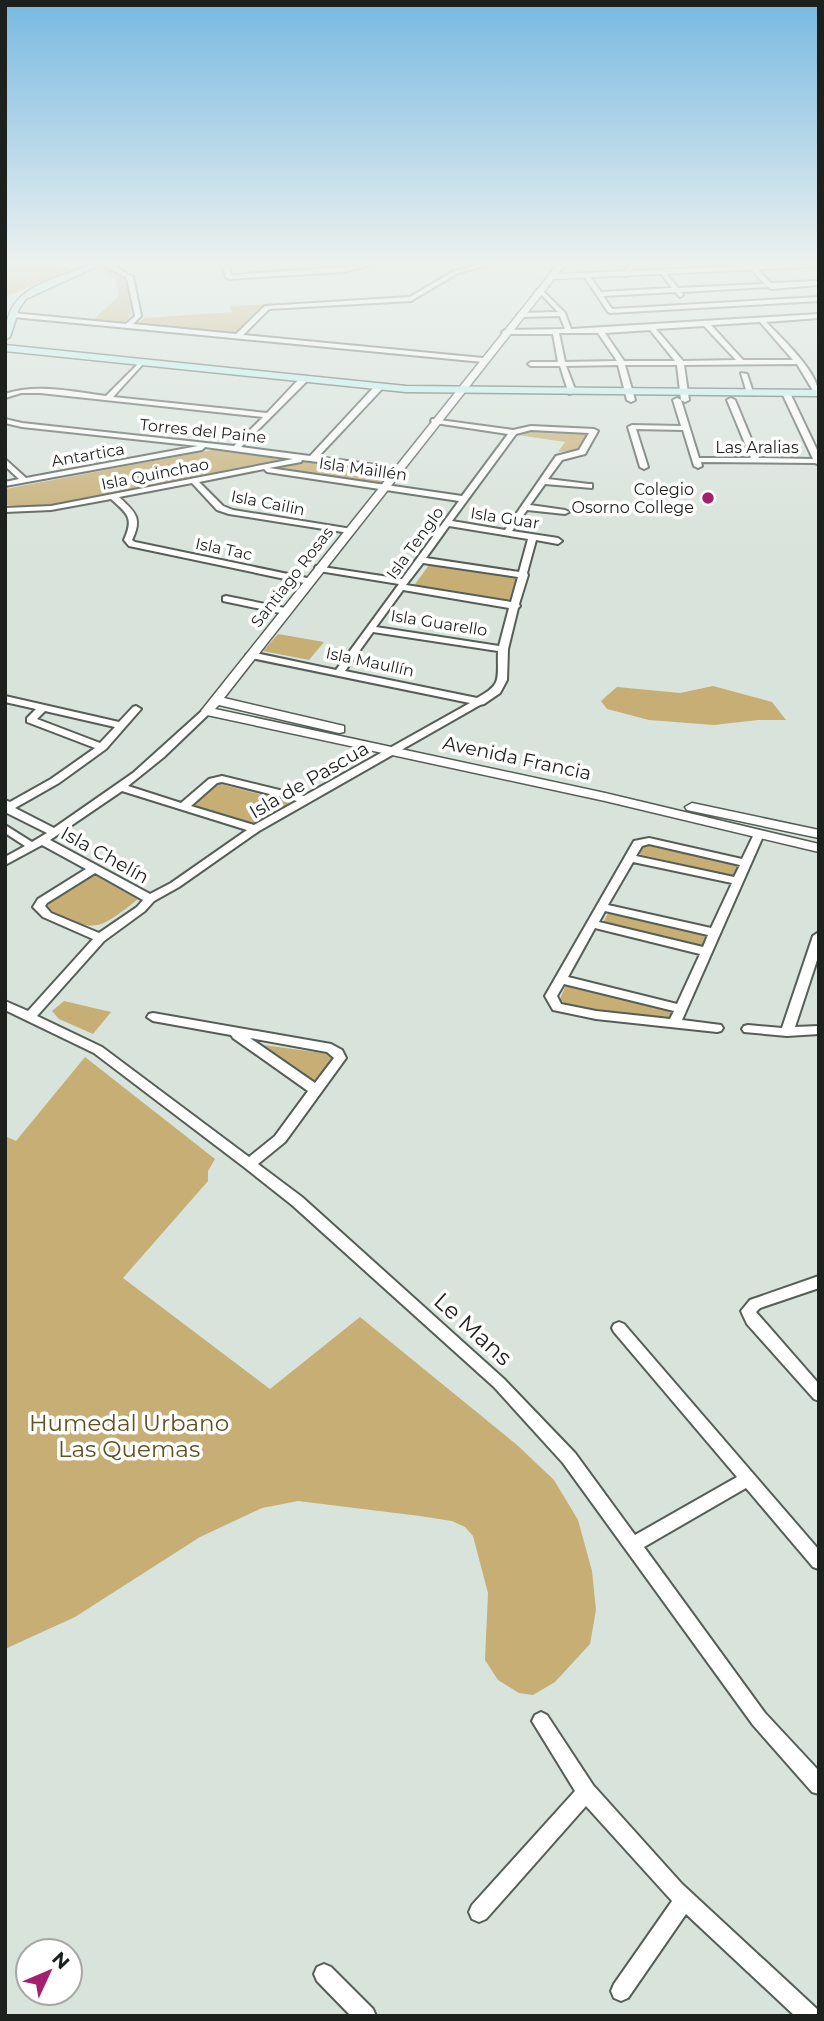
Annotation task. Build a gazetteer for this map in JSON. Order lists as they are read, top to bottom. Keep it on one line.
{"streets":{"street":["Torres del Paine","Las Aralias","Antartica","Isla Maillén","Isla Quinchao","Isla Cailin","Isla Guar","Isla Tenglo","Isla Tac","Santiago Rosas","Isla Guarello","Isla Maullín","Avenida Francia","Isla de Pascua","Isla Chelín","Le Mans"]},"crossings":[["Torres del Paine","Antartica"],["Torres del Paine","Isla Quinchao"],["Torres del Paine","Santiago Rosas"],["Isla Maillén","Isla Quinchao"],["Isla Maillén","Isla Tenglo"],["Isla Maillén","Santiago Rosas"],["Isla Quinchao","Isla Cailin"],["Isla Cailin","Santiago Rosas"],["Isla Guar","Isla Tenglo"],["Isla Guar","Isla de Pascua"],["Isla Tenglo","Isla Guarello"],["Isla Tenglo","Isla Maullín"],["Isla Tac","Santiago Rosas"],["Santiago Rosas","Isla Maullín"],["Santiago Rosas","Avenida Francia"],["Santiago Rosas","Isla Chelín"],["Isla Guarello","Isla de Pascua"],["Isla Maullín","Isla de Pascua"],["Avenida Francia","Isla de Pascua"],["Isla de Pascua","Isla Chelín"],["Isla de Pascua","Le Mans"]],"parks":["Humedal Urbano Las Quemas"],"places":["Colegio Osorno College"],"north":"top right"}
